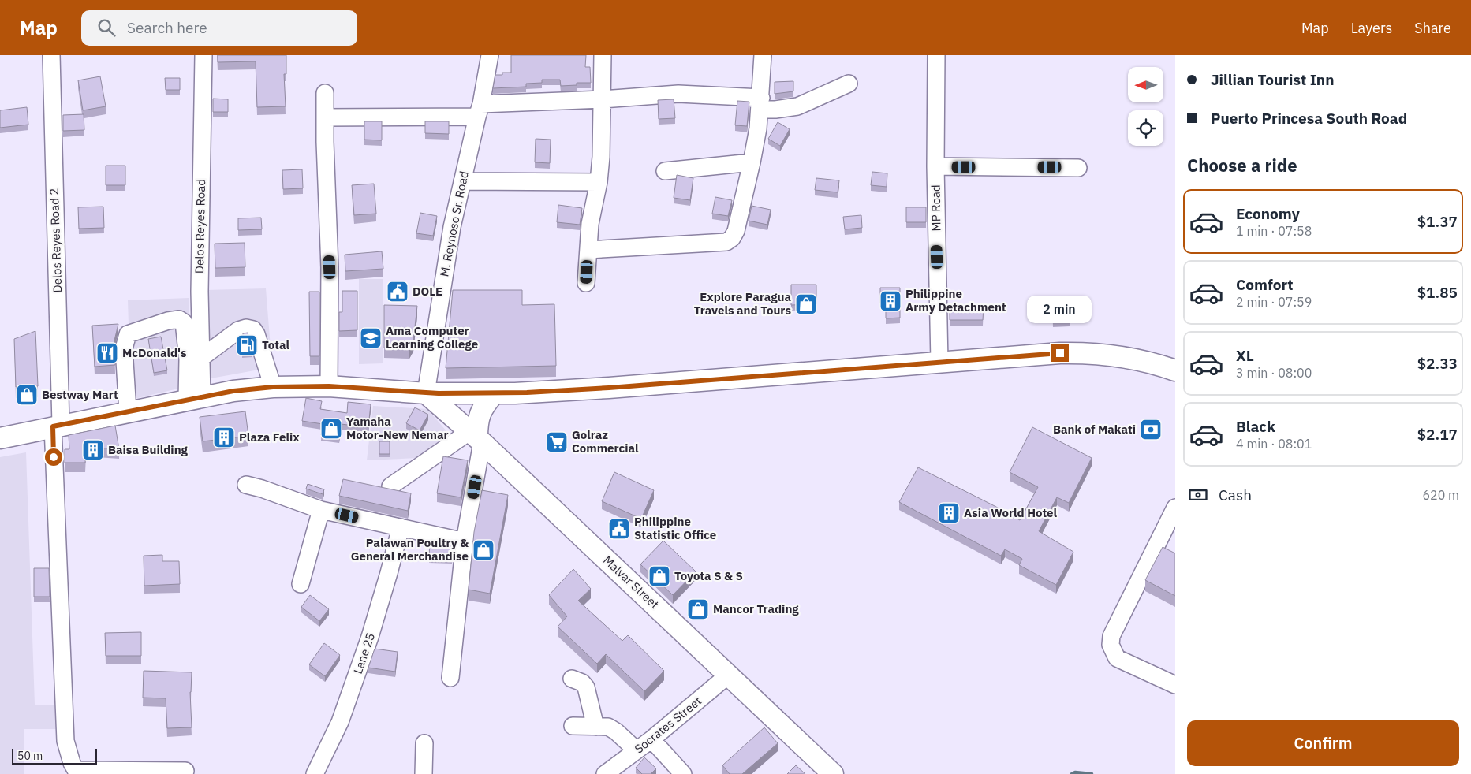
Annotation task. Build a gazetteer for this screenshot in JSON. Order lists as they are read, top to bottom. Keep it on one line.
{"streets":{"main road":["Malvar Street"],"street":["MP Road","M. Reynoso Sr. Road","Delos Reyes Road","Delos Reyes Road 2","Lane 25","Socrates Street"]},"crossings":[["M. Reynoso Sr. Road","Malvar Street"],["Malvar Street","Socrates Street"]],"places":{"public building":["DOLE","Philippine Statistic Office"],"building":["Philippine Army Detachment","Plaza Felix","Baisa Building","Asia World Hotel"],"shop":["Explore Paragua Travels and Tours","Bestway Mart","Yamaha Motor-New Nemar","Palawan Poultry & General Merchandise","Toyota S & S","Mancor Trading"],"school or university":["Ama Computer Learning College"],"fuel station":["Total"],"restaurant":["McDonald's"],"bank":["Bank of Makati"],"supermarket":["Golraz Commercial"]},"scale_bar":"50 m","north":"left","page":{"header":"Map","search":"Search here","nav":["Map","Layers","Share"],"banner":["Jillian Tourist Inn","Puerto Princesa South Road"],"heading":"Choose a ride","list":[{"name":"Economy","note":"1 min · 07:58","value":"$1.37"},{"name":"Comfort","note":"2 min · 07:59","value":"$1.85"},{"name":"XL","note":"3 min · 08:00","value":"$2.33"},{"name":"Black","note":"4 min · 08:01","value":"$2.17"}],"bubble":"2 min","pay":["Cash","620 m"],"buttons":"Confirm","scale":"50 m"}}
